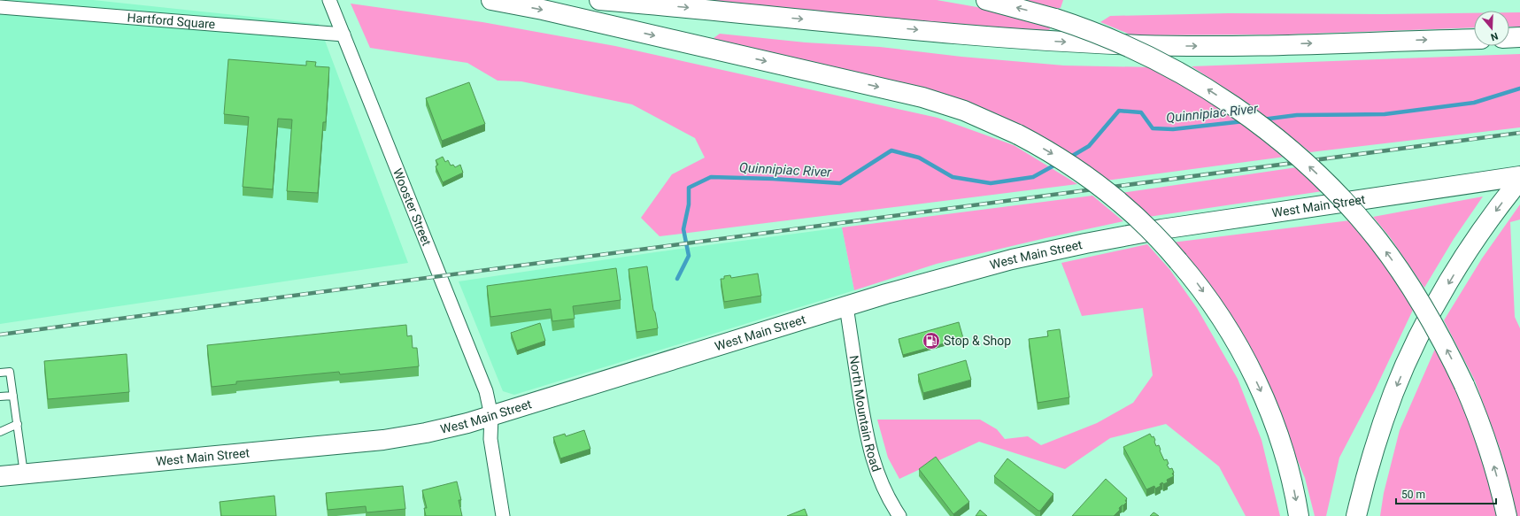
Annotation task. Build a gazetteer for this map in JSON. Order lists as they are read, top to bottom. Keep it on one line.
{"streets":{"main road":["West Main Street"],"street":["Hartford Square","Wooster Street","North Mountain Road"]},"crossings":[["Hartford Square","Wooster Street"],["West Main Street","Wooster Street"],["West Main Street","North Mountain Road"]],"water":["Quinnipiac River"],"places":{"fuel station":["Stop & Shop"]},"scale_bar":"50 m","north":"bottom"}
